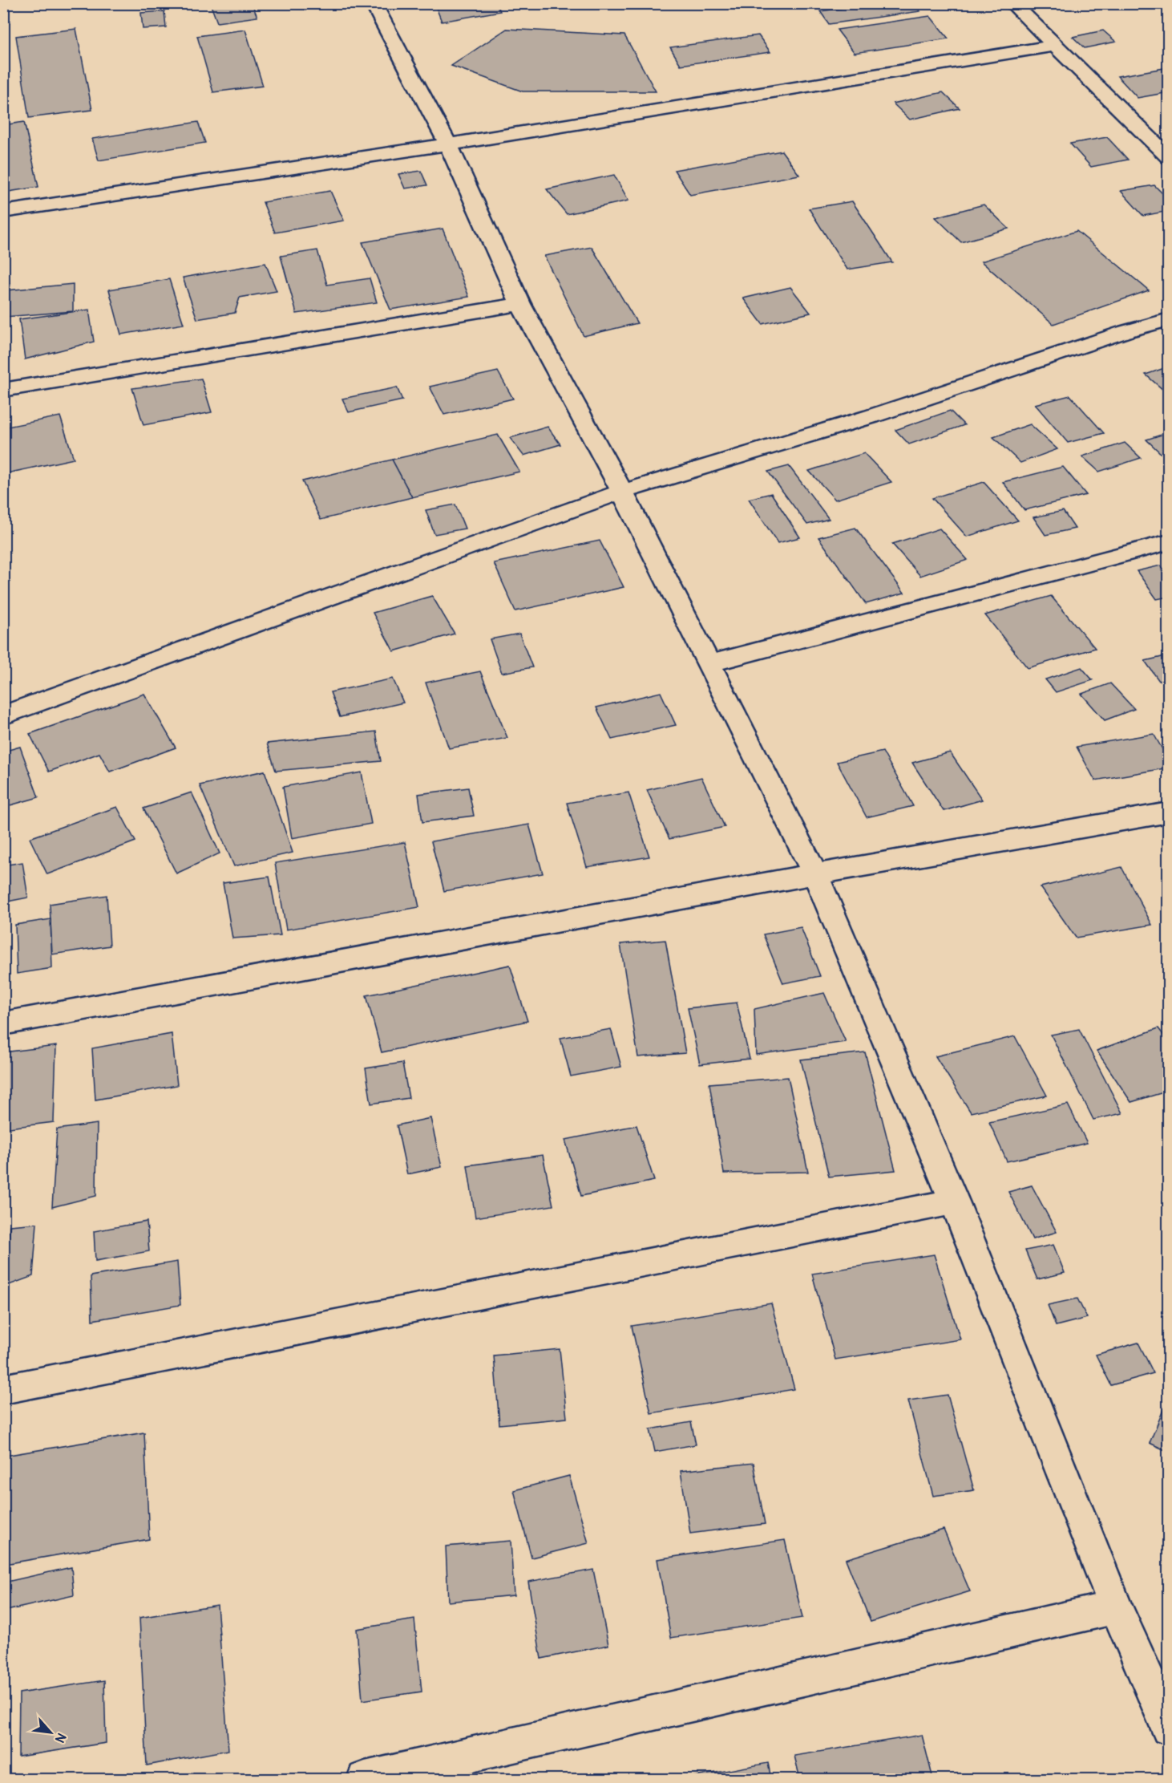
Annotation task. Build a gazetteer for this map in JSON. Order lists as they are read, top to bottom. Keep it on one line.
{"north":"bottom right"}
